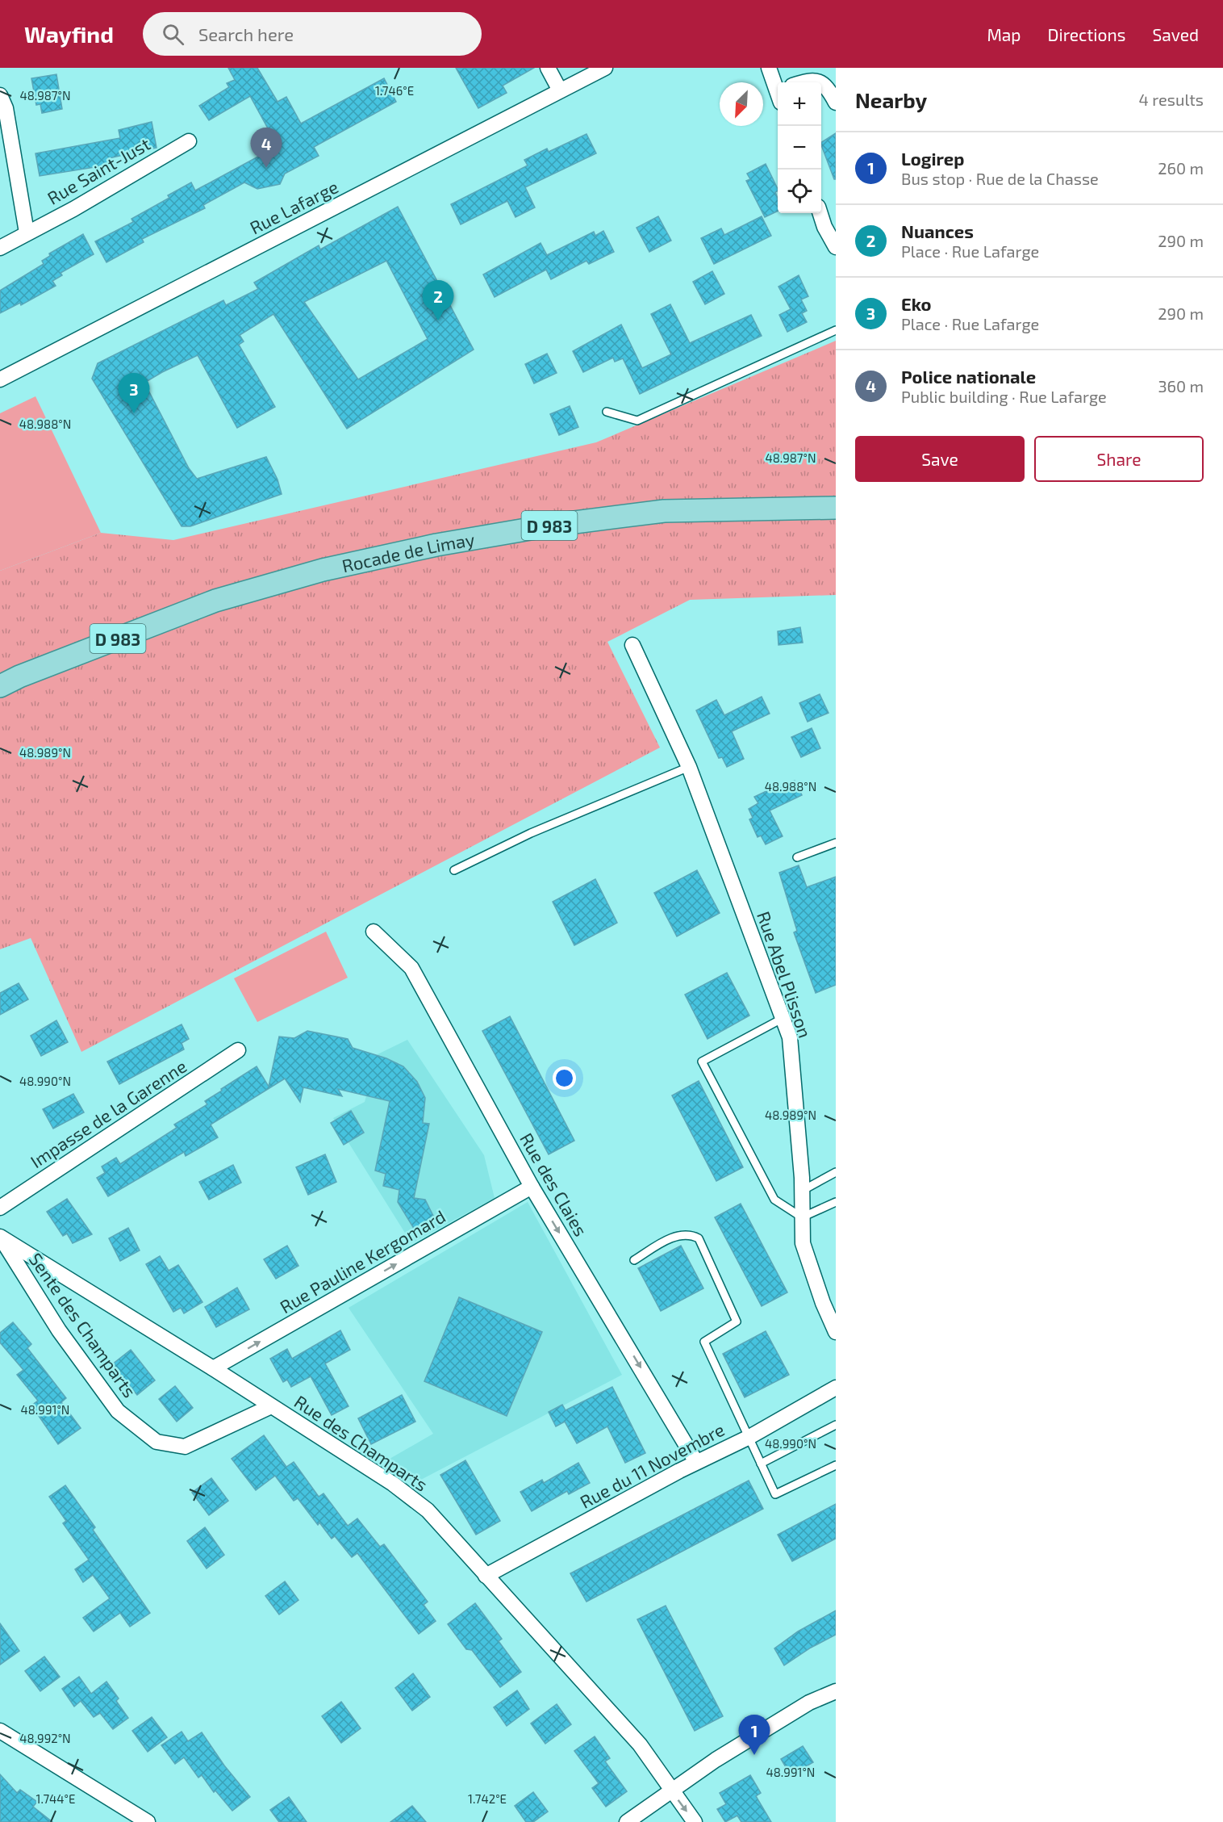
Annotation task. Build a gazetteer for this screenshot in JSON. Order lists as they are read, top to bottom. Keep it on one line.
{"streets":{"main road":["D 983","Rocade de Limay"],"street":["Rue Saint-Just","Rue Lafarge","Rue Abel Plisson","Impasse de la Garenne","Rue des Claies","Rue Pauline Kergomard","Sente des Champarts","Rue des Champarts","Rue du 11 Novembre"]},"crossings":[["Rue des Claies","Rue Pauline Kergomard"],["Rue des Claies","Rue du 11 Novembre"],["Rue Pauline Kergomard","Rue des Champarts"],["Sente des Champarts","Rue des Champarts"],["Rue des Champarts","Rue du 11 Novembre"]],"one_way":["Rue des Claies","Rue Pauline Kergomard"],"north":"bottom left","page":{"header":"Wayfind","search":"Search here","nav":["Map","Directions","Saved"],"heading":["Nearby","4 results"],"map_buttons":["+","−"],"pins":["4","2","3","1"],"list":[{"mark":"1","name":"Logirep","note":"Bus stop · Rue de la Chasse","value":"260 m"},{"mark":"2","name":"Nuances","note":"Place · Rue Lafarge","value":"290 m"},{"mark":"3","name":"Eko","note":"Place · Rue Lafarge","value":"290 m"},{"mark":"4","name":"Police nationale","note":"Public building · Rue Lafarge","value":"360 m"}],"buttons":["Save","Share"]},"coordinates":["1.746°E","48.987°N","48.988°N","48.989°N","48.990°N","48.991°N","48.992°N","1.744°E","1.742°E"]}
